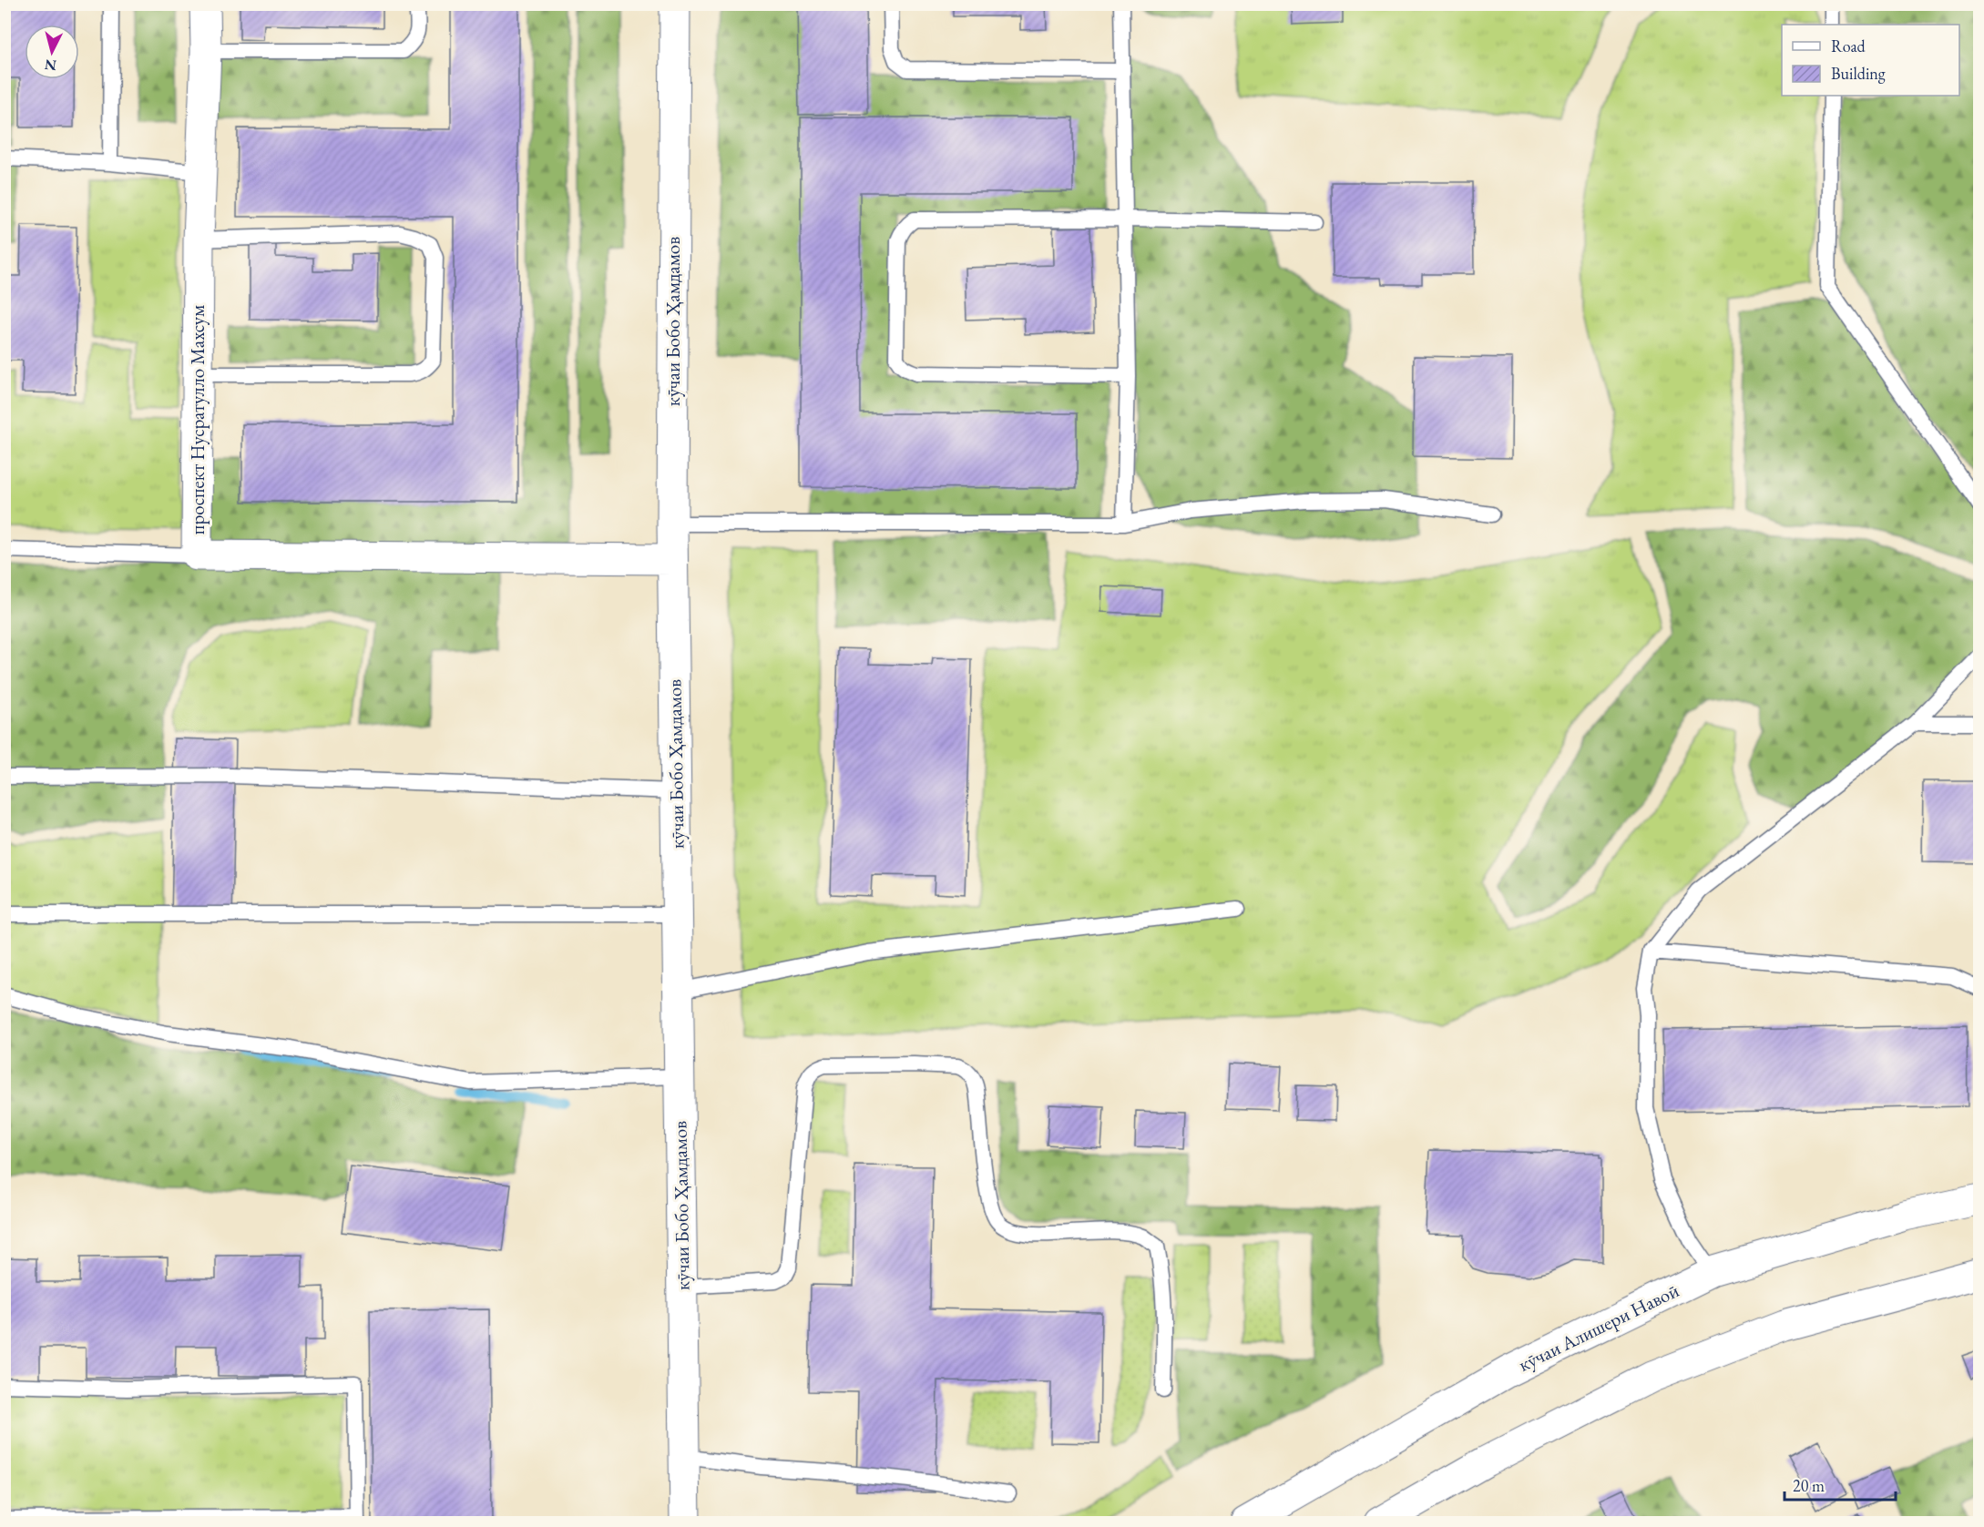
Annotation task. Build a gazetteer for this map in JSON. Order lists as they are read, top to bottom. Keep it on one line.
{"streets":{"street":["кӯчаи Бобо Ҳамдамов","проспект Нусратулло Махсум","кӯчаи Алишери Навоӣ"]},"crossings":[["кӯчаи Бобо Ҳамдамов","проспект Нусратулло Махсум"]],"legend":["Road","Building"],"scale_bar":"20 m","north":"bottom"}
